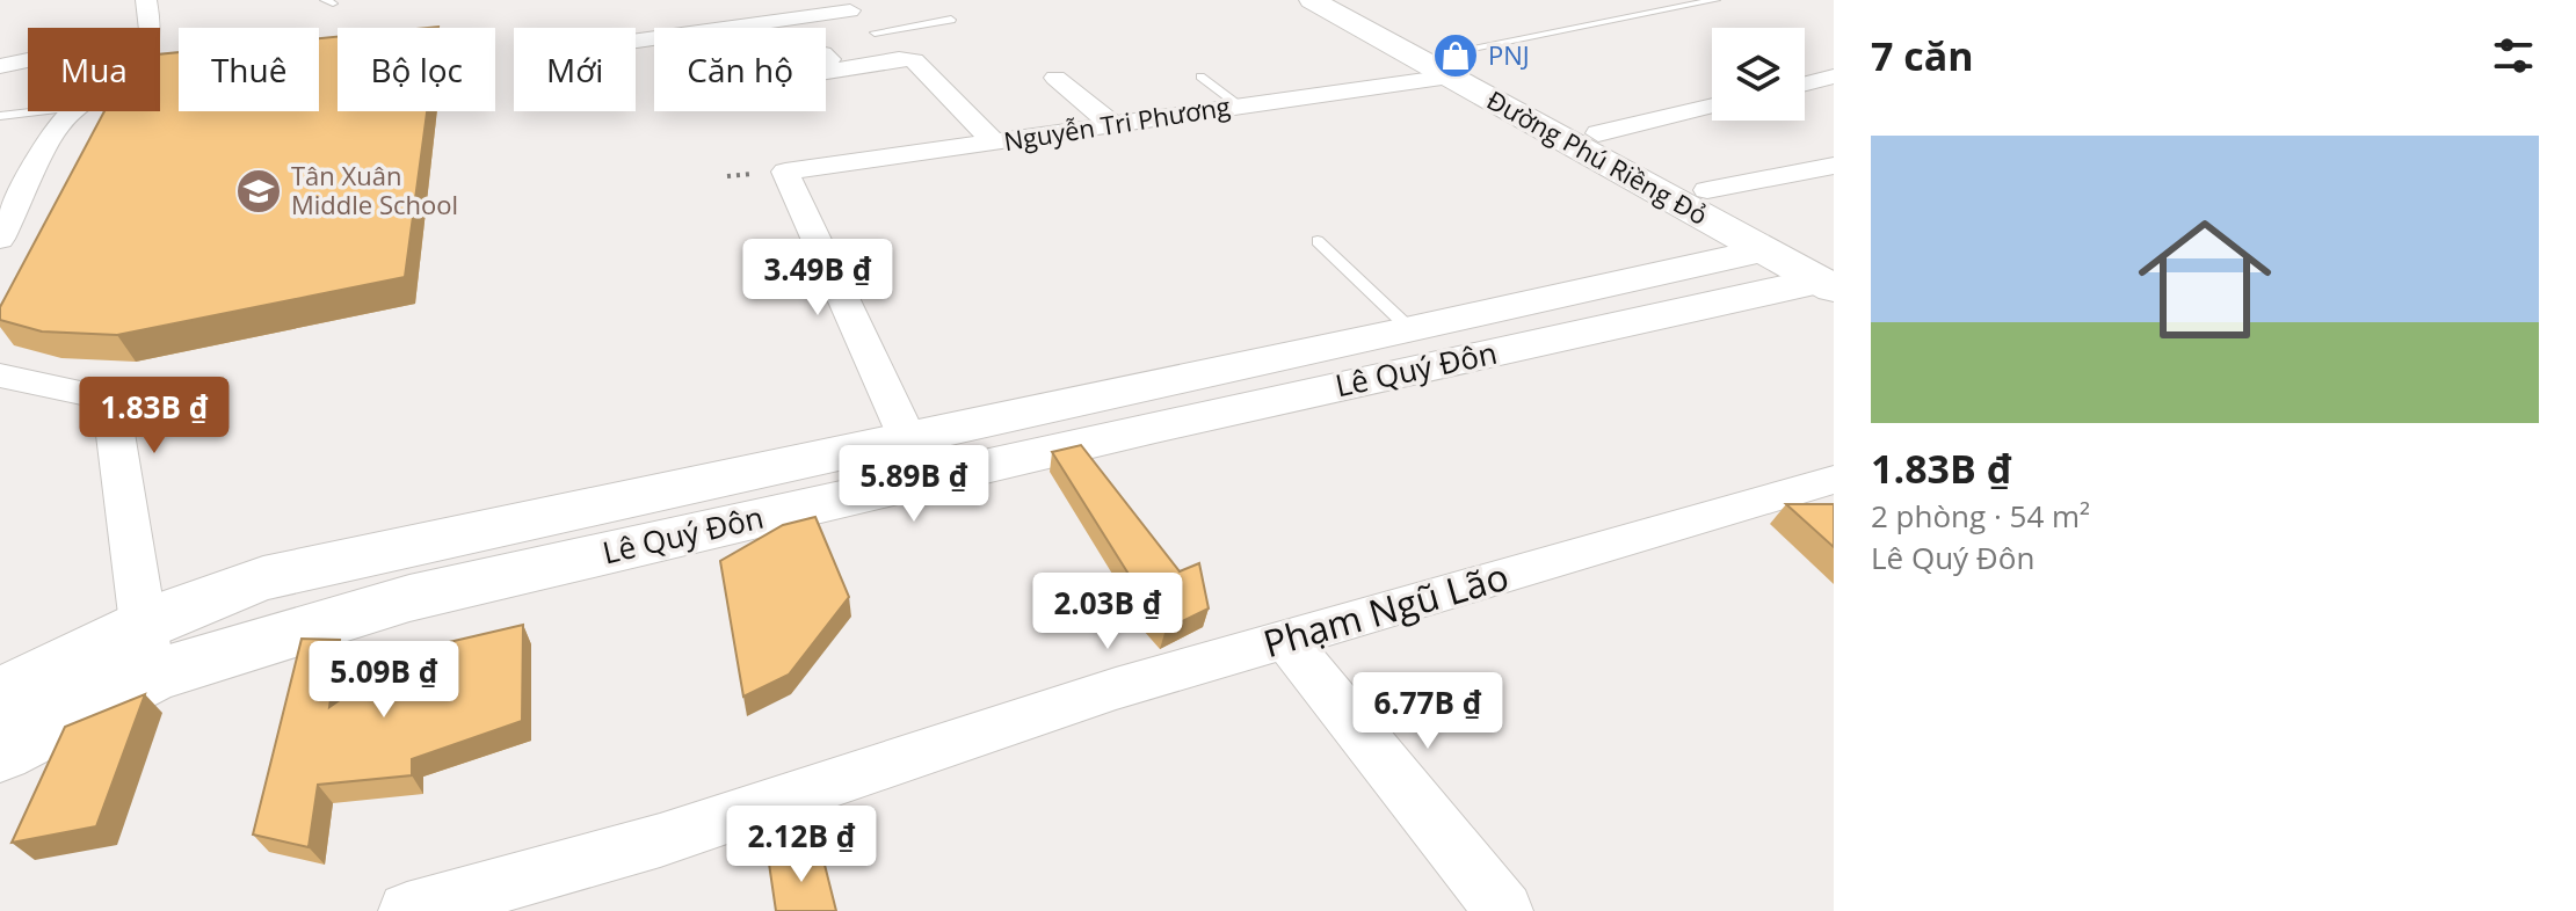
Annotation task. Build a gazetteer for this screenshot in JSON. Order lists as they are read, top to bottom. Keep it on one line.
{"streets":{"main road":["Đường Phú Riềng Đỏ","Lê Quý Đôn"],"street":["Nguyễn Tri Phương","Phạm Ngũ Lão"]},"crossings":[["Nguyễn Tri Phương","Đường Phú Riềng Đỏ"],["Nguyễn Tri Phương","Lê Quý Đôn"],["Đường Phú Riềng Đỏ","Lê Quý Đôn"]],"places":{"shop":["PNJ"],"school or university":["Tân Xuân Middle School"]},"page":{"heading":"7 căn","chip":["Mua","Thuê","Bộ lọc","Mới","Căn hộ"],"list":[{"name":"1.83B ₫","note":"2 phòng · 54 m² · Lê Quý Đôn"}],"price":["3.49B ₫","1.83B ₫","5.89B ₫","2.03B ₫","5.09B ₫","6.77B ₫","2.12B ₫"]}}
